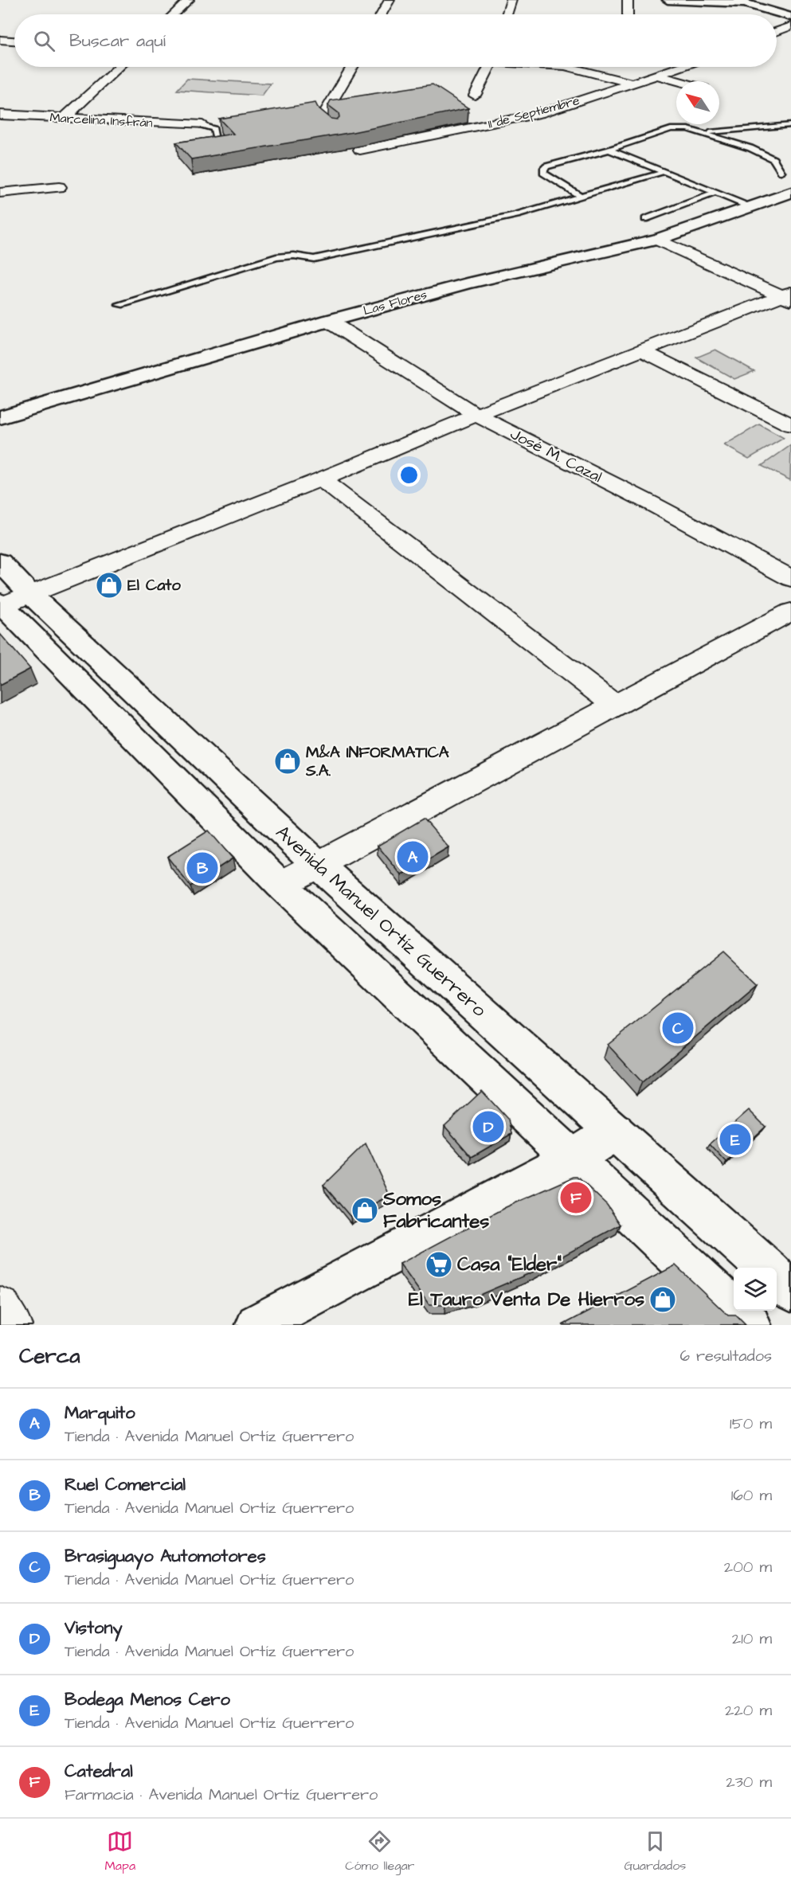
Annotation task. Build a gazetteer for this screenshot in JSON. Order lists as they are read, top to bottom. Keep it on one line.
{"streets":{"street":["11 de Septiembre","Marcelina Insfrán","Las Flores","José M. Cazal","Avenida Manuel Ortíz Guerrero"]},"crossings":[["Las Flores","José M. Cazal"]],"places":{"shop":["El Cato","M&A INFORMATICA S.A.","Somos Fabricantes","El Tauro Venta De Hierros"],"supermarket":["Casa \"Elder\""]},"north":"top left","page":{"search":"Buscar aquí","pins":["A","B","C","D","E","F"],"heading":["Cerca","6 resultados"],"list":[{"mark":"A","name":"Marquito","note":"Tienda · Avenida Manuel Ortíz Guerrero","value":"150 m"},{"mark":"B","name":"Ruel Comercial","note":"Tienda · Avenida Manuel Ortíz Guerrero","value":"160 m"},{"mark":"C","name":"Brasiguayo Automotores","note":"Tienda · Avenida Manuel Ortíz Guerrero","value":"200 m"},{"mark":"D","name":"Vistony","note":"Tienda · Avenida Manuel Ortíz Guerrero","value":"210 m"},{"mark":"E","name":"Bodega Menos Cero","note":"Tienda · Avenida Manuel Ortíz Guerrero","value":"220 m"},{"mark":"F","name":"Catedral","note":"Farmacia · Avenida Manuel Ortíz Guerrero","value":"230 m"}],"nav":["Mapa","Cómo llegar","Guardados"]}}
